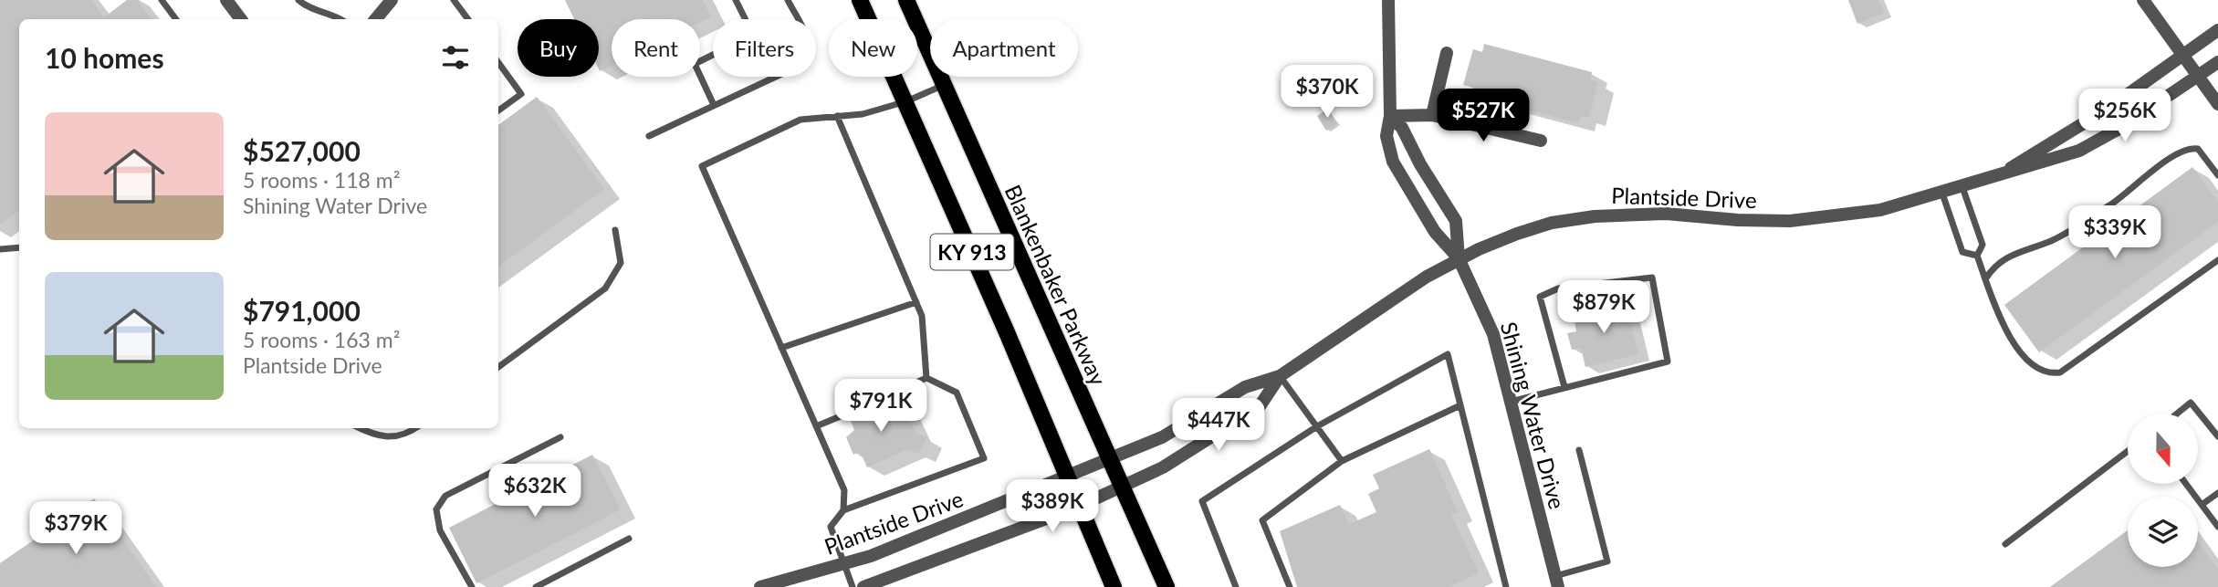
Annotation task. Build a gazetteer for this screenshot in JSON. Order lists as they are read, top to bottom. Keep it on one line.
{"streets":{"main road":["KY 913","Blankenbaker Parkway"],"street":["Plantside Drive","Shining Water Drive"]},"crossings":[["Plantside Drive","KY 913"],["Plantside Drive","Blankenbaker Parkway"],["Plantside Drive","Shining Water Drive"]],"north":"bottom","page":{"chip":["Buy","Rent","Filters","New","Apartment"],"heading":"10 homes","price":["$370K","$527K","$256K","$339K","$879K","$791K","$447K","$632K","$389K","$379K"],"list":[{"name":"$527,000","note":"5 rooms · 118 m² · Shining Water Drive"},{"name":"$791,000","note":"5 rooms · 163 m² · Plantside Drive"}]}}
